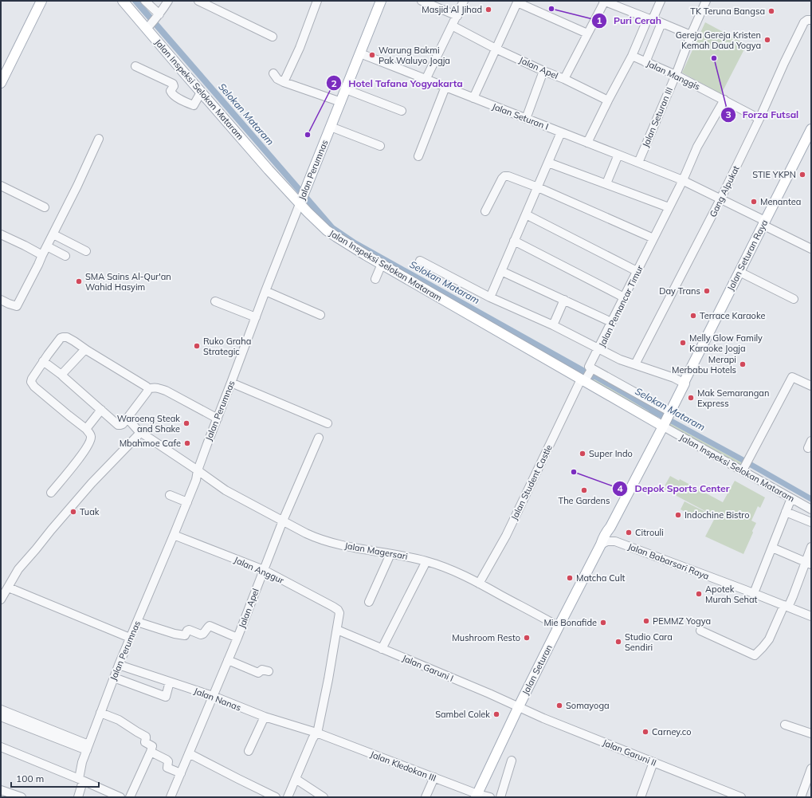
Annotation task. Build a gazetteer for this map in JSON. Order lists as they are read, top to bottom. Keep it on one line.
{"streets":{"main road":["Jalan Inspeksi Selokan Mataram","Jalan Perumnas","Jalan Seturan Raya","Jalan Seturan"],"street":["Jalan Apel","Jalan Manggis","Jalan Seturan I","Jalan Seturan III","Gang Alpukat","Jalan Pemancar Timur","Jalan Student Castle","Jalan Magersari","Jalan Babarsari Raya","Jalan Anggur","Jalan Garuni I","Jalan Nanas","Jalan Garuni II","Jalan Kledokan III"]},"crossings":[["Jalan Apel","Jalan Magersari"],["Jalan Apel","Jalan Anggur"],["Jalan Apel","Jalan Nanas"],["Jalan Manggis","Jalan Seturan III"],["Jalan Manggis","Gang Alpukat"],["Jalan Manggis","Jalan Pemancar Timur"],["Jalan Inspeksi Selokan Mataram","Jalan Perumnas"],["Jalan Inspeksi Selokan Mataram","Jalan Seturan Raya"],["Jalan Inspeksi Selokan Mataram","Jalan Student Castle"],["Jalan Seturan I","Jalan Seturan III"],["Jalan Seturan I","Jalan Perumnas"],["Jalan Seturan I","Jalan Pemancar Timur"],["Jalan Perumnas","Jalan Magersari"],["Jalan Perumnas","Jalan Anggur"],["Jalan Perumnas","Jalan Nanas"],["Gang Alpukat","Jalan Pemancar Timur"],["Jalan Seturan Raya","Jalan Pemancar Timur"],["Jalan Pemancar Timur","Jalan Student Castle"],["Jalan Student Castle","Jalan Magersari"],["Jalan Magersari","Jalan Seturan"],["Jalan Anggur","Jalan Garuni I"],["Jalan Garuni I","Jalan Seturan"],["Jalan Garuni I","Jalan Garuni II"],["Jalan Seturan","Jalan Garuni II"],["Jalan Seturan","Jalan Kledokan III"],["Jalan Nanas","Jalan Kledokan III"]],"water":["Selokan Mataram"],"places":["Puri Cerah","Masjid Al Jihad","TK Teruna Bangsa","Gereja Gereja Kristen Kemah Daud Yogya","Warung Bakmi Pak Waluyo Jogja","Forza Futsal","Hotel Tafana Yogyakarta","STIE YKPN","Menantea","SMA Sains Al-Qur'an Wahid Hasyim","Day Trans","Terrace Karaoke","Melly Glow Family Karaoke Jogja","Ruko Graha Strategic","Merapi Merbabu Hotels","Mak Semarangan Express","Waroeng Steak and Shake","Mbahmoe Cafe","Super Indo","Depok Sports Center","The Gardens","Tuak","Indochine Bistro","Citrouli","Matcha Cult","Apotek Murah Sehat","PEMMZ Yogya","Mie Bonafide","Mushroom Resto","Studio Cara Sendiri","Somayoga","Sambel Colek","Carney.co"],"scale_bar":"100 m"}
